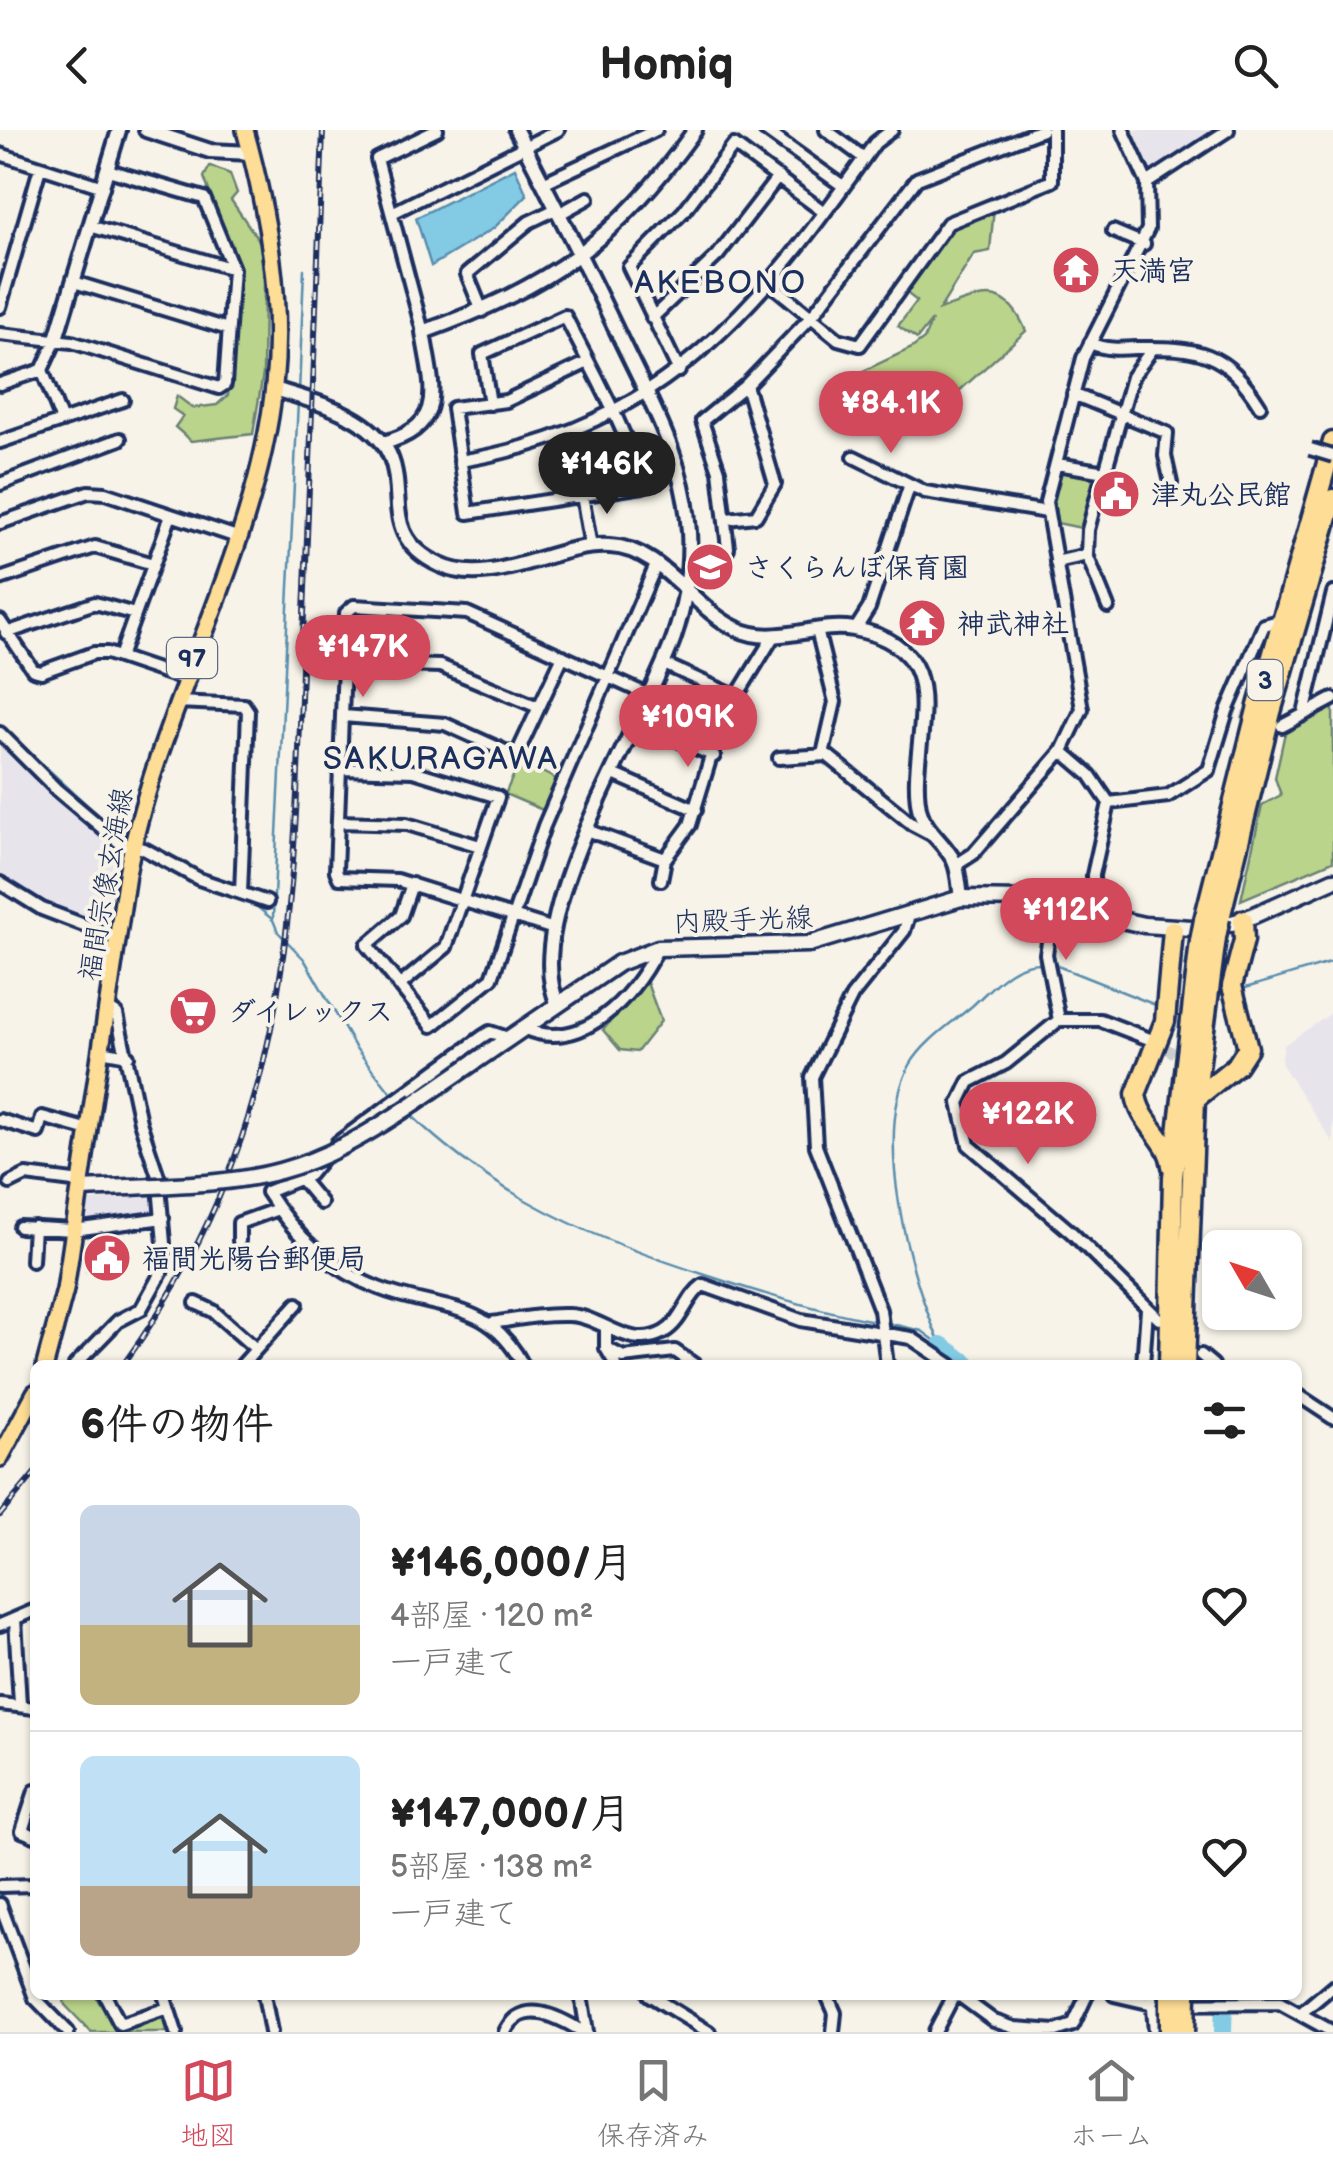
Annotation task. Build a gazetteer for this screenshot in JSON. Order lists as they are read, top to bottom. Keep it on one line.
{"streets":{"highway":["3"],"main road":["97","福間宗像玄海線","内殿手光線"]},"crossings":[["福間宗像玄海線","内殿手光線"]],"districts":["AKEBONO","SAKURAGAWA"],"places":{"temple":["天満宮","神武神社"],"public building":["津丸公民館","福間光陽台郵便局"],"school or university":["さくらんぼ保育園"],"supermarket":["ダイレックス"]},"north":"top left","page":{"header":"Homiq","price":["¥84.1K","¥146K","¥147K","¥109K","¥112K","¥122K"],"heading":"6件の物件","list":[{"name":"¥146,000/月","note":"4部屋 · 120 m² · 一戸建て"},{"name":"¥147,000/月","note":"5部屋 · 138 m² · 一戸建て"}],"tabs":["地図","保存済み","ホーム"]}}
